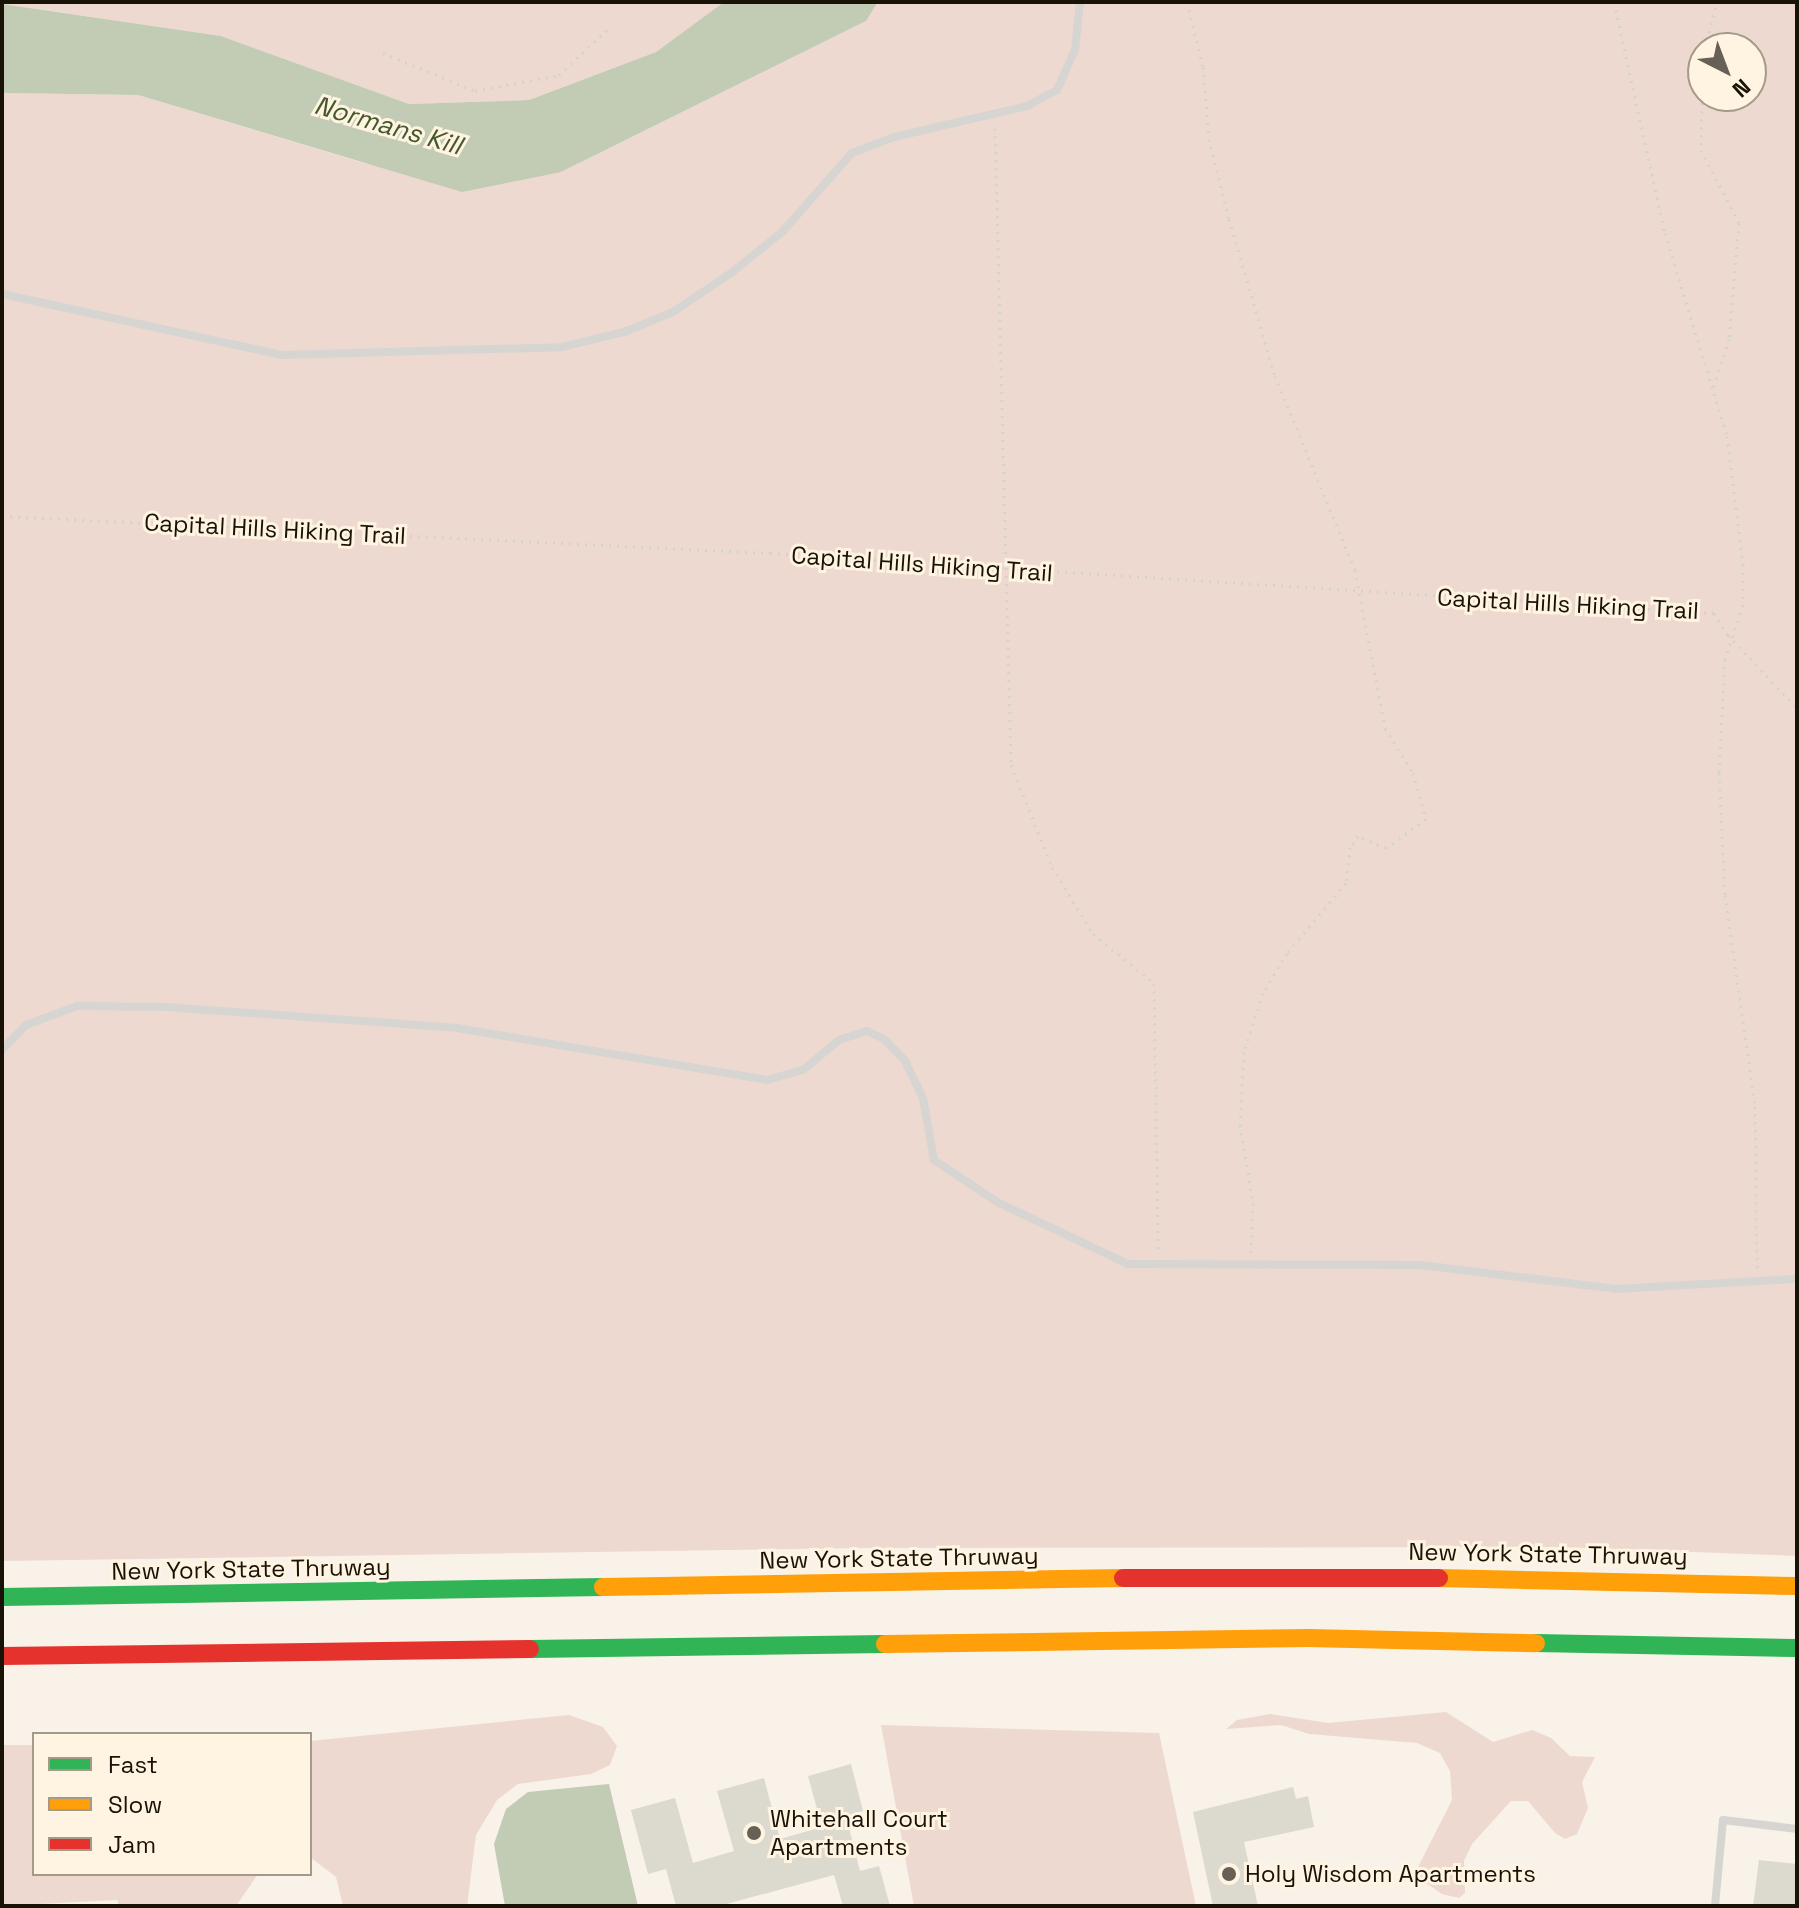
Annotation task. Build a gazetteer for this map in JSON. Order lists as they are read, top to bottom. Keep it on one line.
{"streets":{"highway":["New York State Thruway"],"path":["Capital Hills Hiking Trail"]},"water":["Normans Kill"],"places":["Whitehall Court Apartments","Holy Wisdom Apartments"],"legend":["Fast","Slow","Jam"],"north":"bottom right"}
